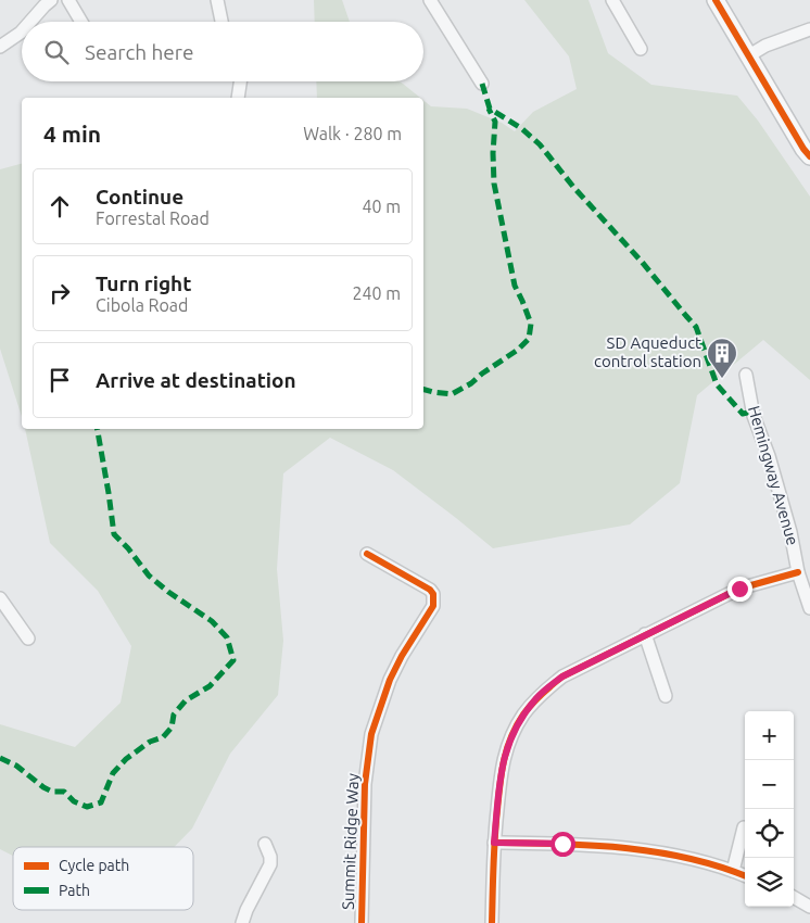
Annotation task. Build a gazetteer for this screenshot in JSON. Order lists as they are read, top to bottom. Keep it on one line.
{"streets":{"street":["Hemingway Avenue","Summit Ridge Way"]},"places":{"building":["SD Aqueduct control station"]},"legend":["Cycle path","Path"],"page":{"search":"Search here","heading":["4 min","Walk · 280 m"],"list":[["Continue","Forrestal Road","40 m"],["Turn right","Cibola Road","240 m"],"Arrive at destination"],"map_buttons":["+","−"]}}
